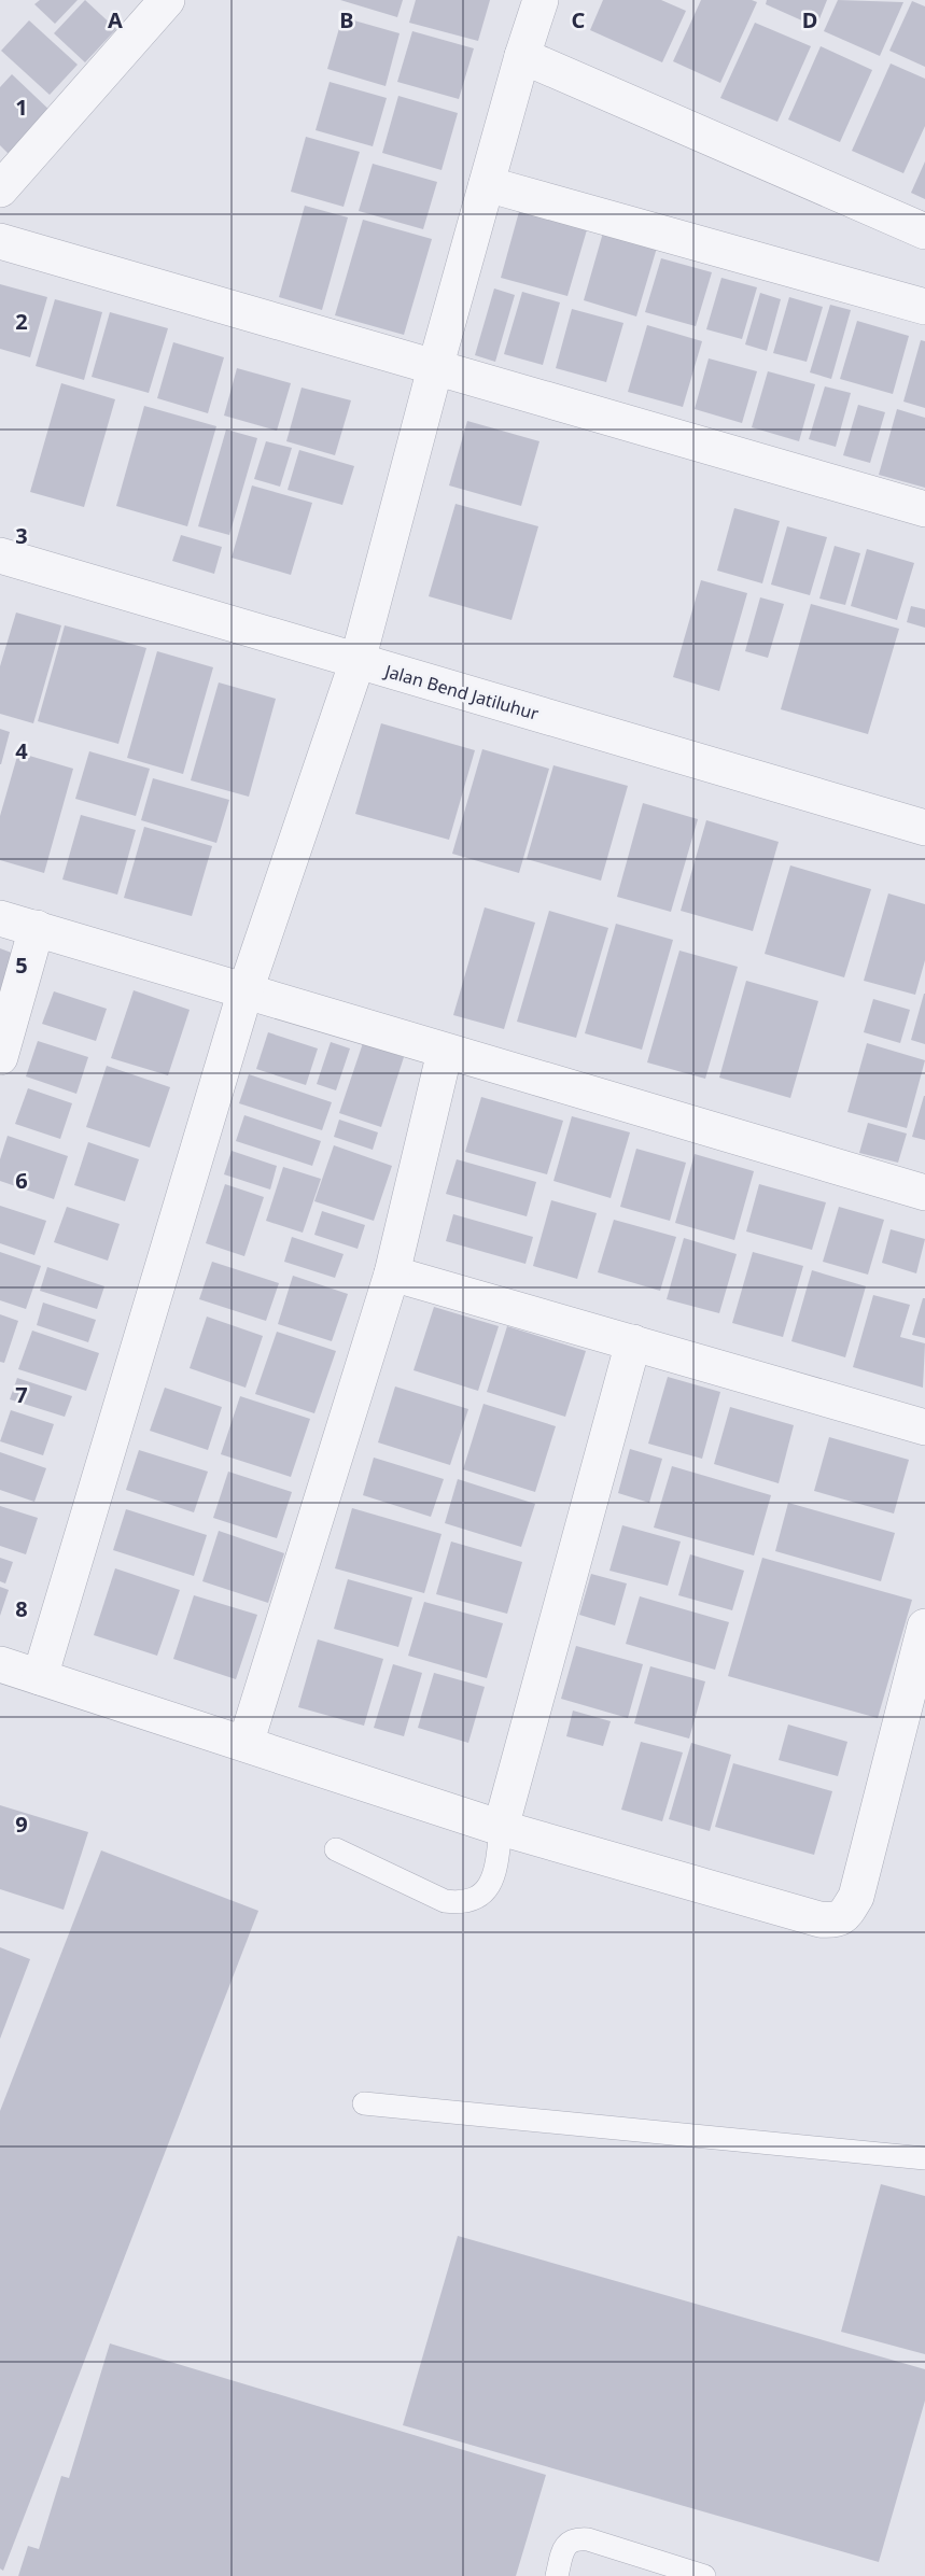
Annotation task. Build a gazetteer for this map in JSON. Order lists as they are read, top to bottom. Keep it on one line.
{"streets":{"street":["Jalan Bend Jatiluhur"]},"grid":{"columns":["A","B","C","D"],"rows":["1","2","3","4","5","6","7","8","9"]}}
